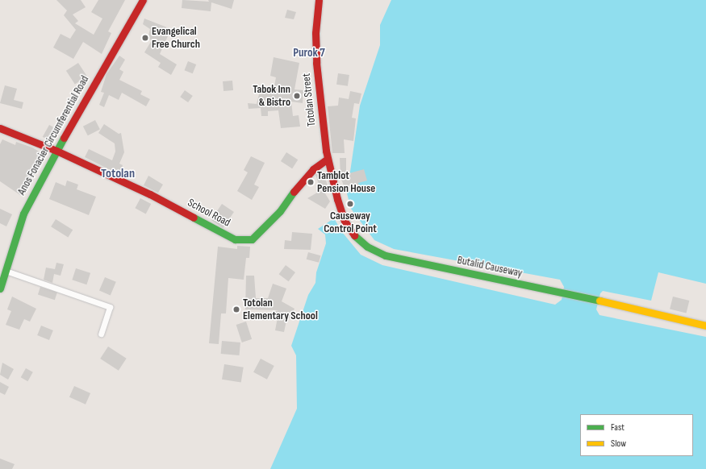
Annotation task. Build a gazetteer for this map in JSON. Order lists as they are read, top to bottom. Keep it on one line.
{"streets":{"main road":["Totolan Street","Anos Fonacier Circumferential Road","School Road","Butalid Causeway"]},"crossings":[["Totolan Street","School Road"],["Totolan Street","Butalid Causeway"],["Anos Fonacier Circumferential Road","School Road"],["School Road","Butalid Causeway"]],"districts":["Purok 7","Totolan"],"places":["Evangelical Free Church","Tabok Inn & Bistro","Tamblot Pension House","Causeway Control Point","Totolan Elementary School"],"legend":["Fast","Slow"]}
